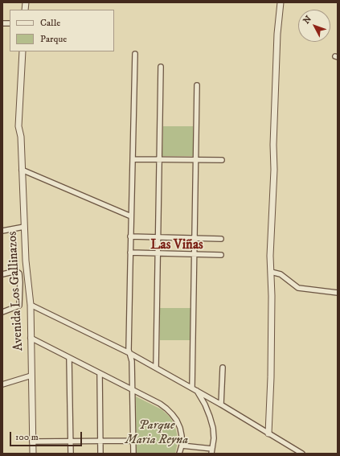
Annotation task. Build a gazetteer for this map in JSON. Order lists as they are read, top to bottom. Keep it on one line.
{"streets":{"street":["Avenida Los Gallinazos"]},"districts":["Las Viñas"],"parks":["Parque Maria Reyna"],"legend":["Calle","Parque"],"scale_bar":"100 m","north":"top left"}
